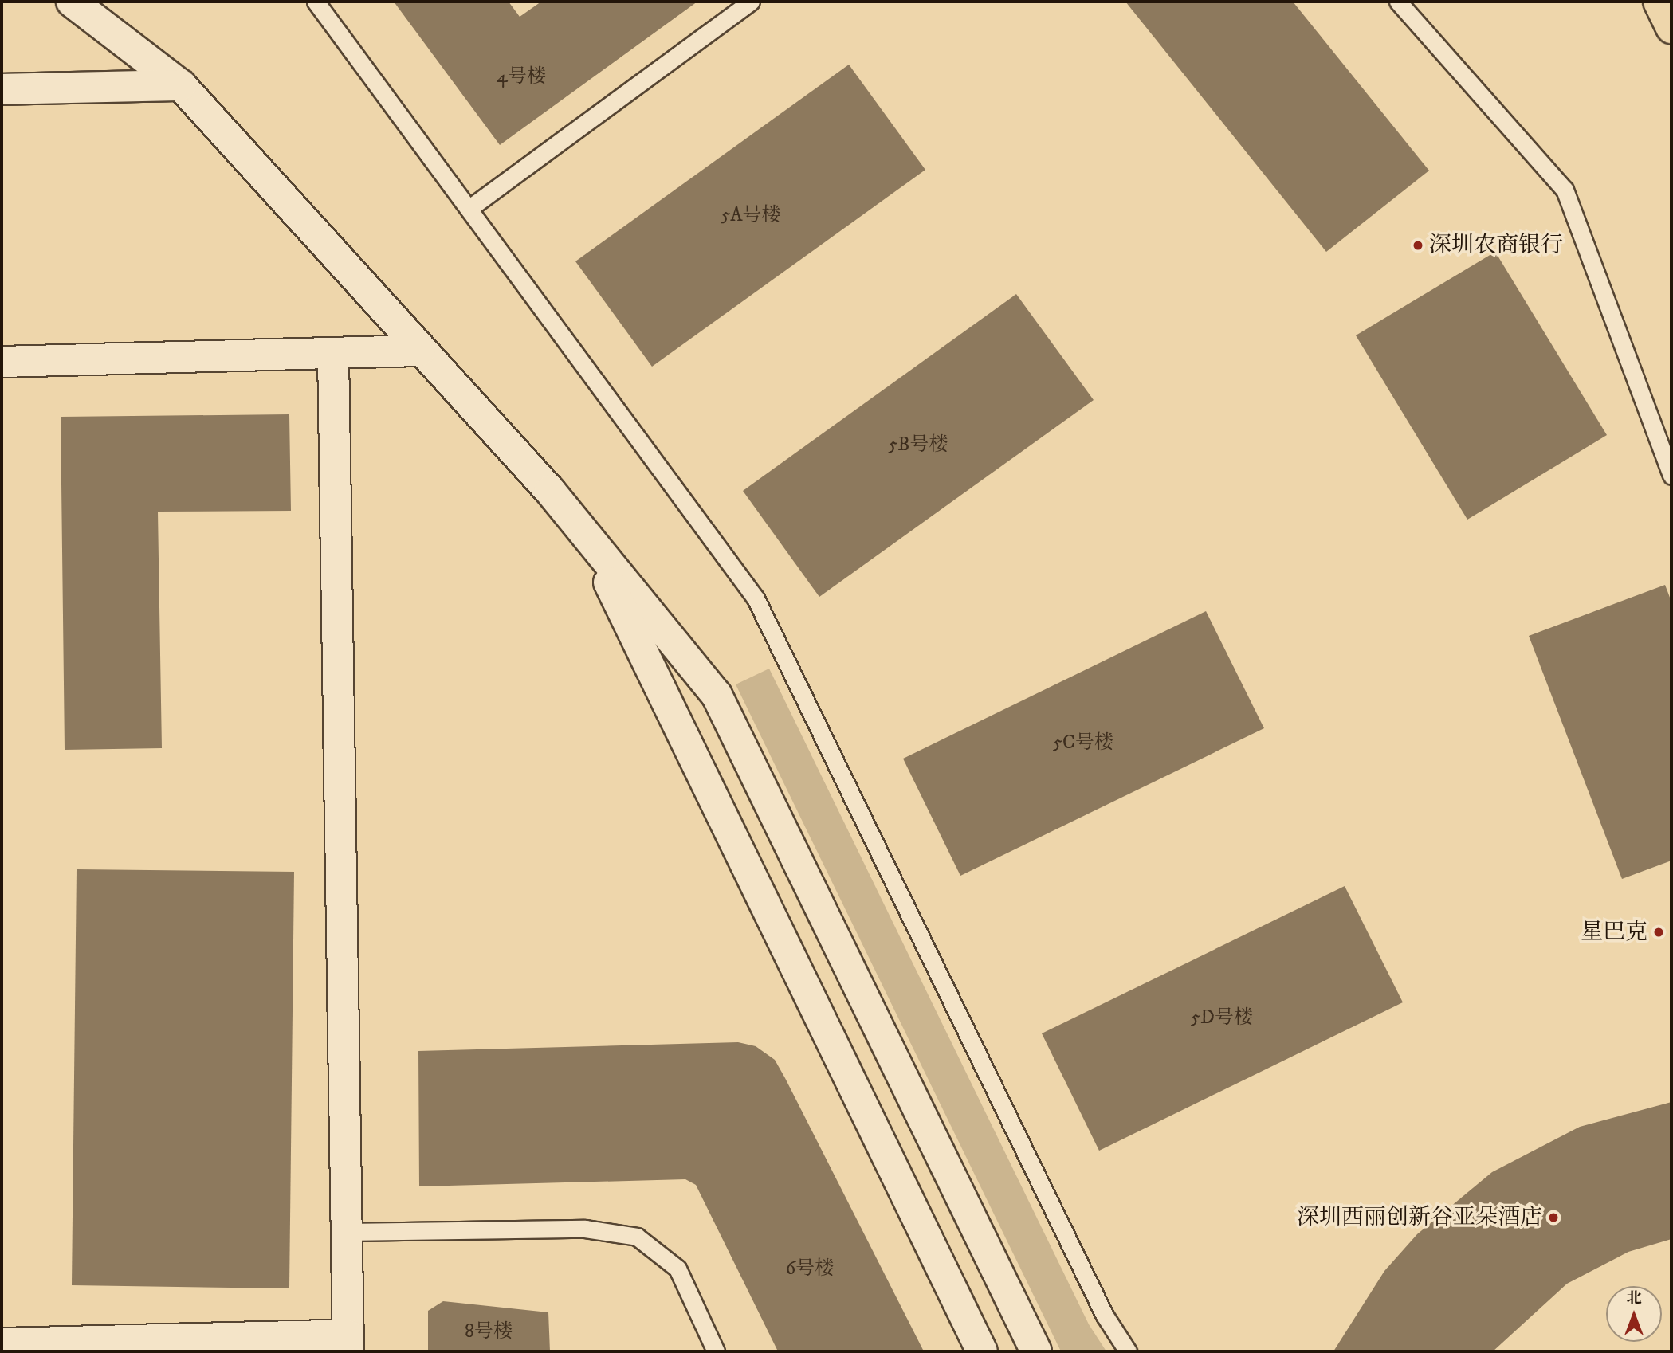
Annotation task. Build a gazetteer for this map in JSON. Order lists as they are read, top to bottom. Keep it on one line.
{"places":["深圳农商银行","星巴克","深圳西丽创新谷亚朵酒店"],"house_numbers":["4号楼","5A号楼","5B号楼","5C号楼","5D号楼","6号楼","8号楼"],"north":"top"}
